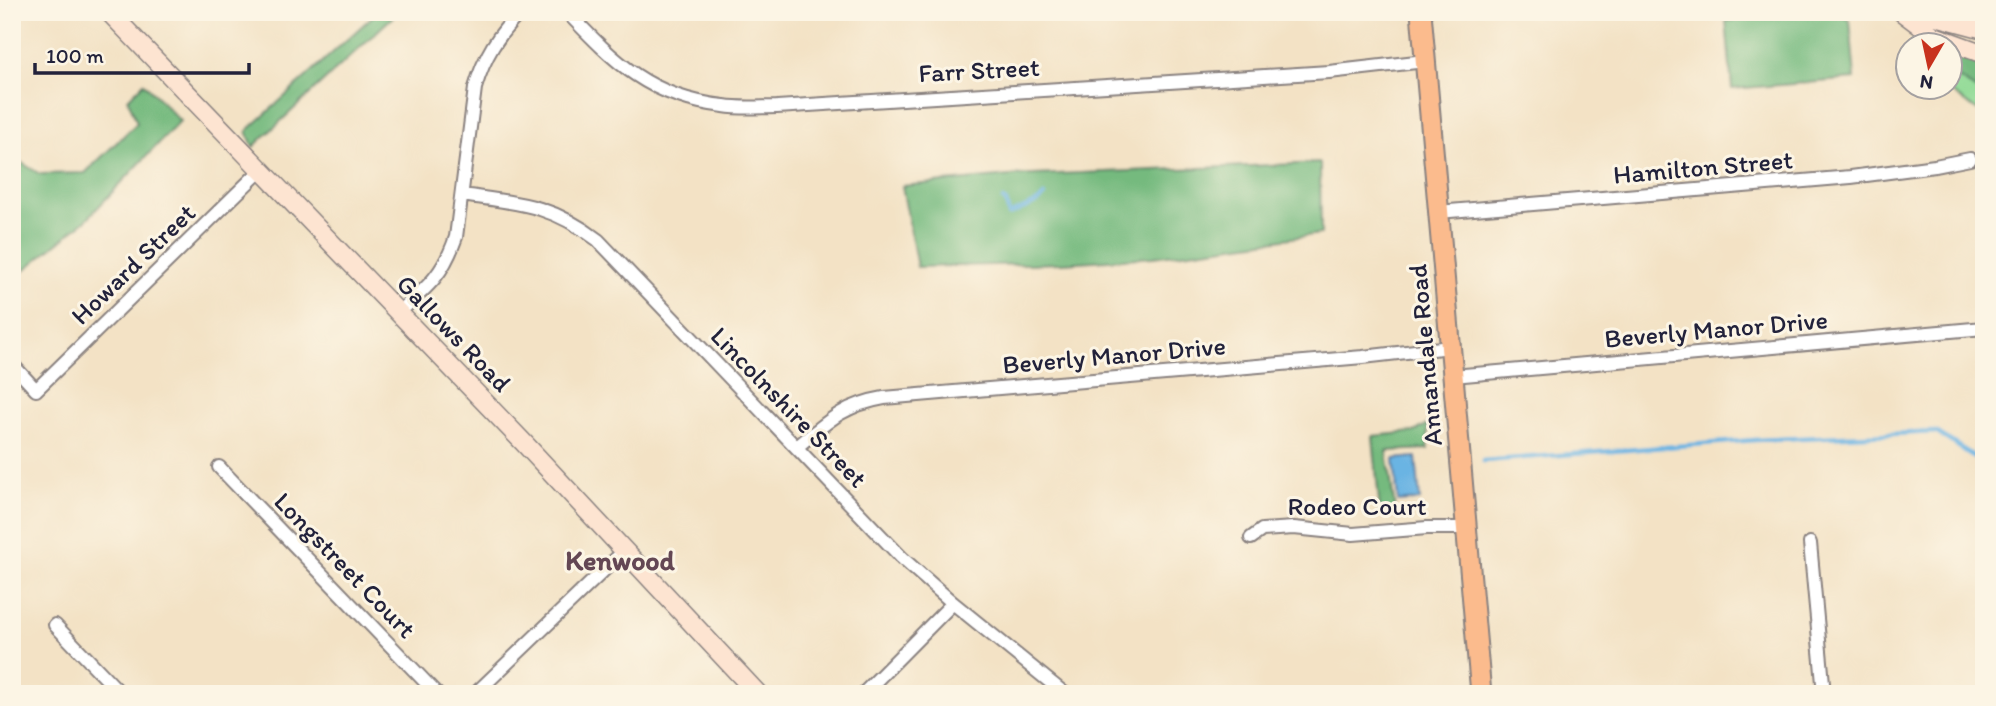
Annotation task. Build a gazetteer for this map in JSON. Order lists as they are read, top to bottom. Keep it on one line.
{"streets":{"main road":["Gallows Road","Annandale Road"],"street":["Farr Street","Hamilton Street","Howard Street","Beverly Manor Drive","Lincolnshire Street","Rodeo Court","Longstreet Court"]},"crossings":[["Farr Street","Annandale Road"],["Hamilton Street","Annandale Road"],["Howard Street","Gallows Road"],["Beverly Manor Drive","Annandale Road"],["Beverly Manor Drive","Lincolnshire Street"],["Annandale Road","Rodeo Court"]],"districts":["Kenwood"],"scale_bar":"100 m","north":"bottom"}
